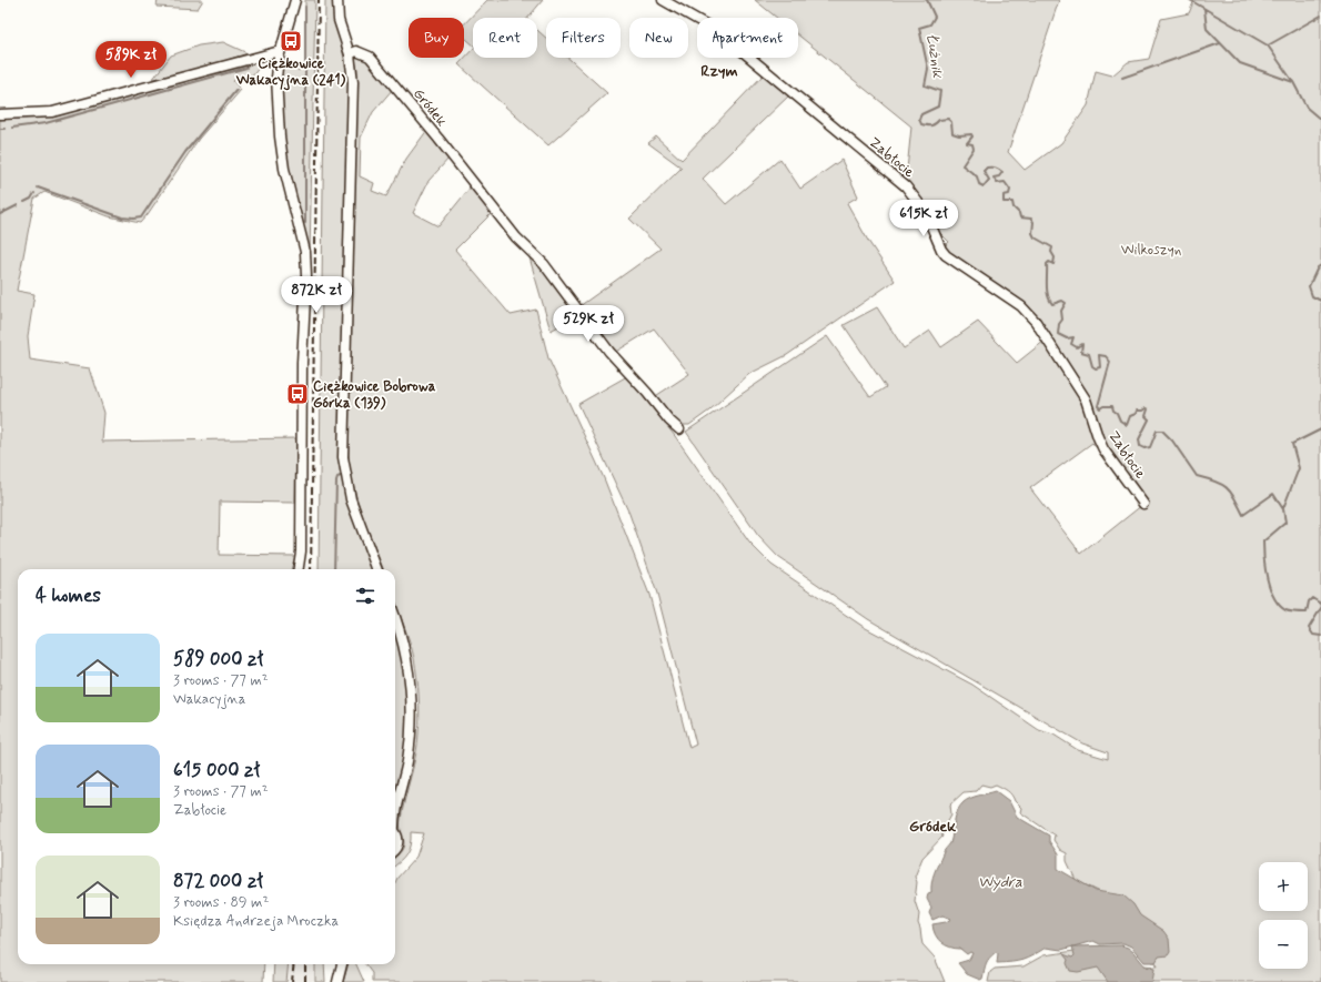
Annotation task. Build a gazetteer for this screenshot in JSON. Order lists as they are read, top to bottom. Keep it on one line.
{"streets":{"street":["Gródek","Zabłocie"]},"districts":["Rzym","Gródek"],"water":["Łużnik","Wydra"],"parks":["Wilkoszyn"],"places":{"bus stop":["Ciężkowice Wakacyjna (241)","Ciężkowice Bobrowa Górka (139)"]},"page":{"chip":["Buy","Rent","Filters","New","Apartment"],"price":["589K zł","615K zł","872K zł","529K zł"],"heading":"4 homes","list":[{"name":"589 000 zł","note":"3 rooms · 77 m² · Wakacyjna"},{"name":"615 000 zł","note":"3 rooms · 77 m² · Zabłocie"},{"name":"872 000 zł","note":"3 rooms · 89 m² · Księdza Andrzeja Mroczka"}],"map_buttons":["+","−"]}}
